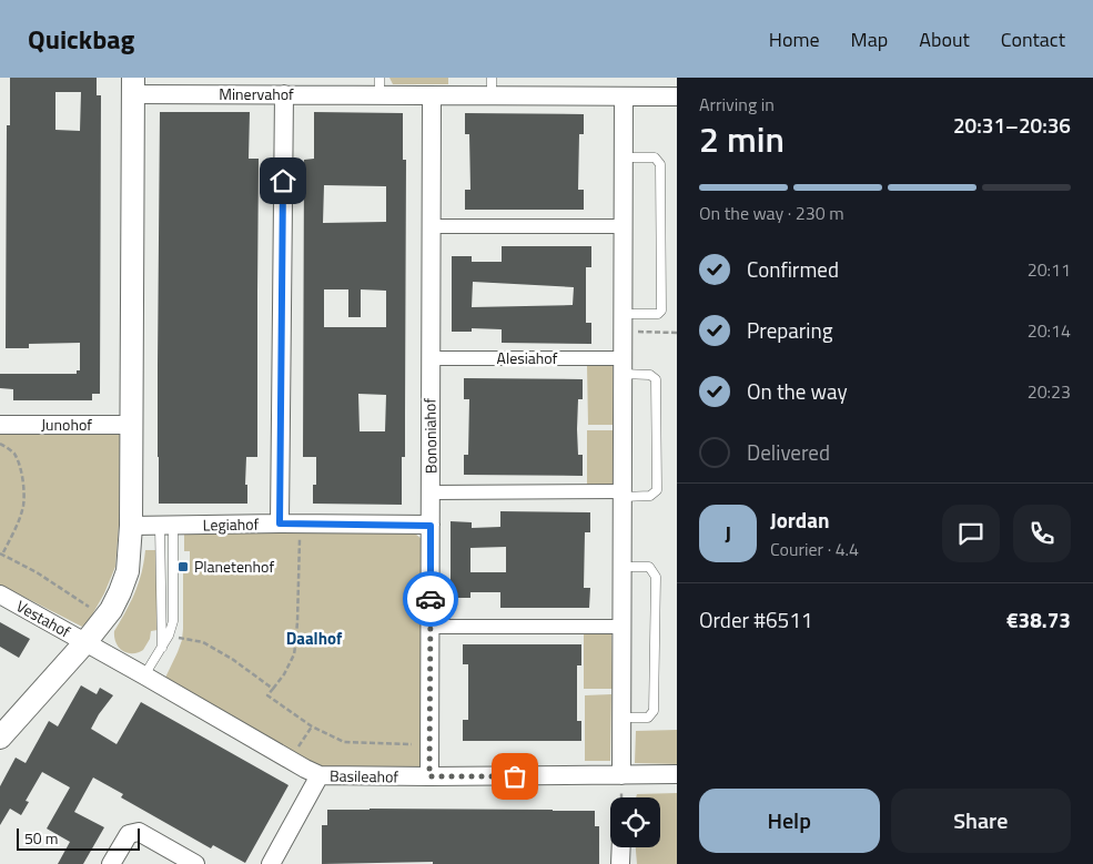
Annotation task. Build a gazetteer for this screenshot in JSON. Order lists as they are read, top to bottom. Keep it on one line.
{"streets":{"street":["Minervahof","Alesiahof","Junohof","Bononiahof","Legiahof","Vestahof","Basileahof"]},"crossings":[["Minervahof","Bononiahof"],["Alesiahof","Bononiahof"],["Bononiahof","Legiahof"],["Bononiahof","Basileahof"],["Vestahof","Basileahof"]],"districts":["Daalhof"],"places":{"transit":["Planetenhof"]},"scale_bar":"50 m","page":{"header":"Quickbag","nav":["Home","Map","About","Contact"],"heading":["2 min","Arriving in","20:31–20:36"],"panel":["Jordan","Courier · 4.4","Order #6511","€38.73"],"bar":"On the way · 230 m","list":[["Confirmed","20:11"],["Preparing","20:14"],["On the way","20:23"],"Delivered"],"round":"J","buttons":["Help","Share"],"scale":"50 m"}}
